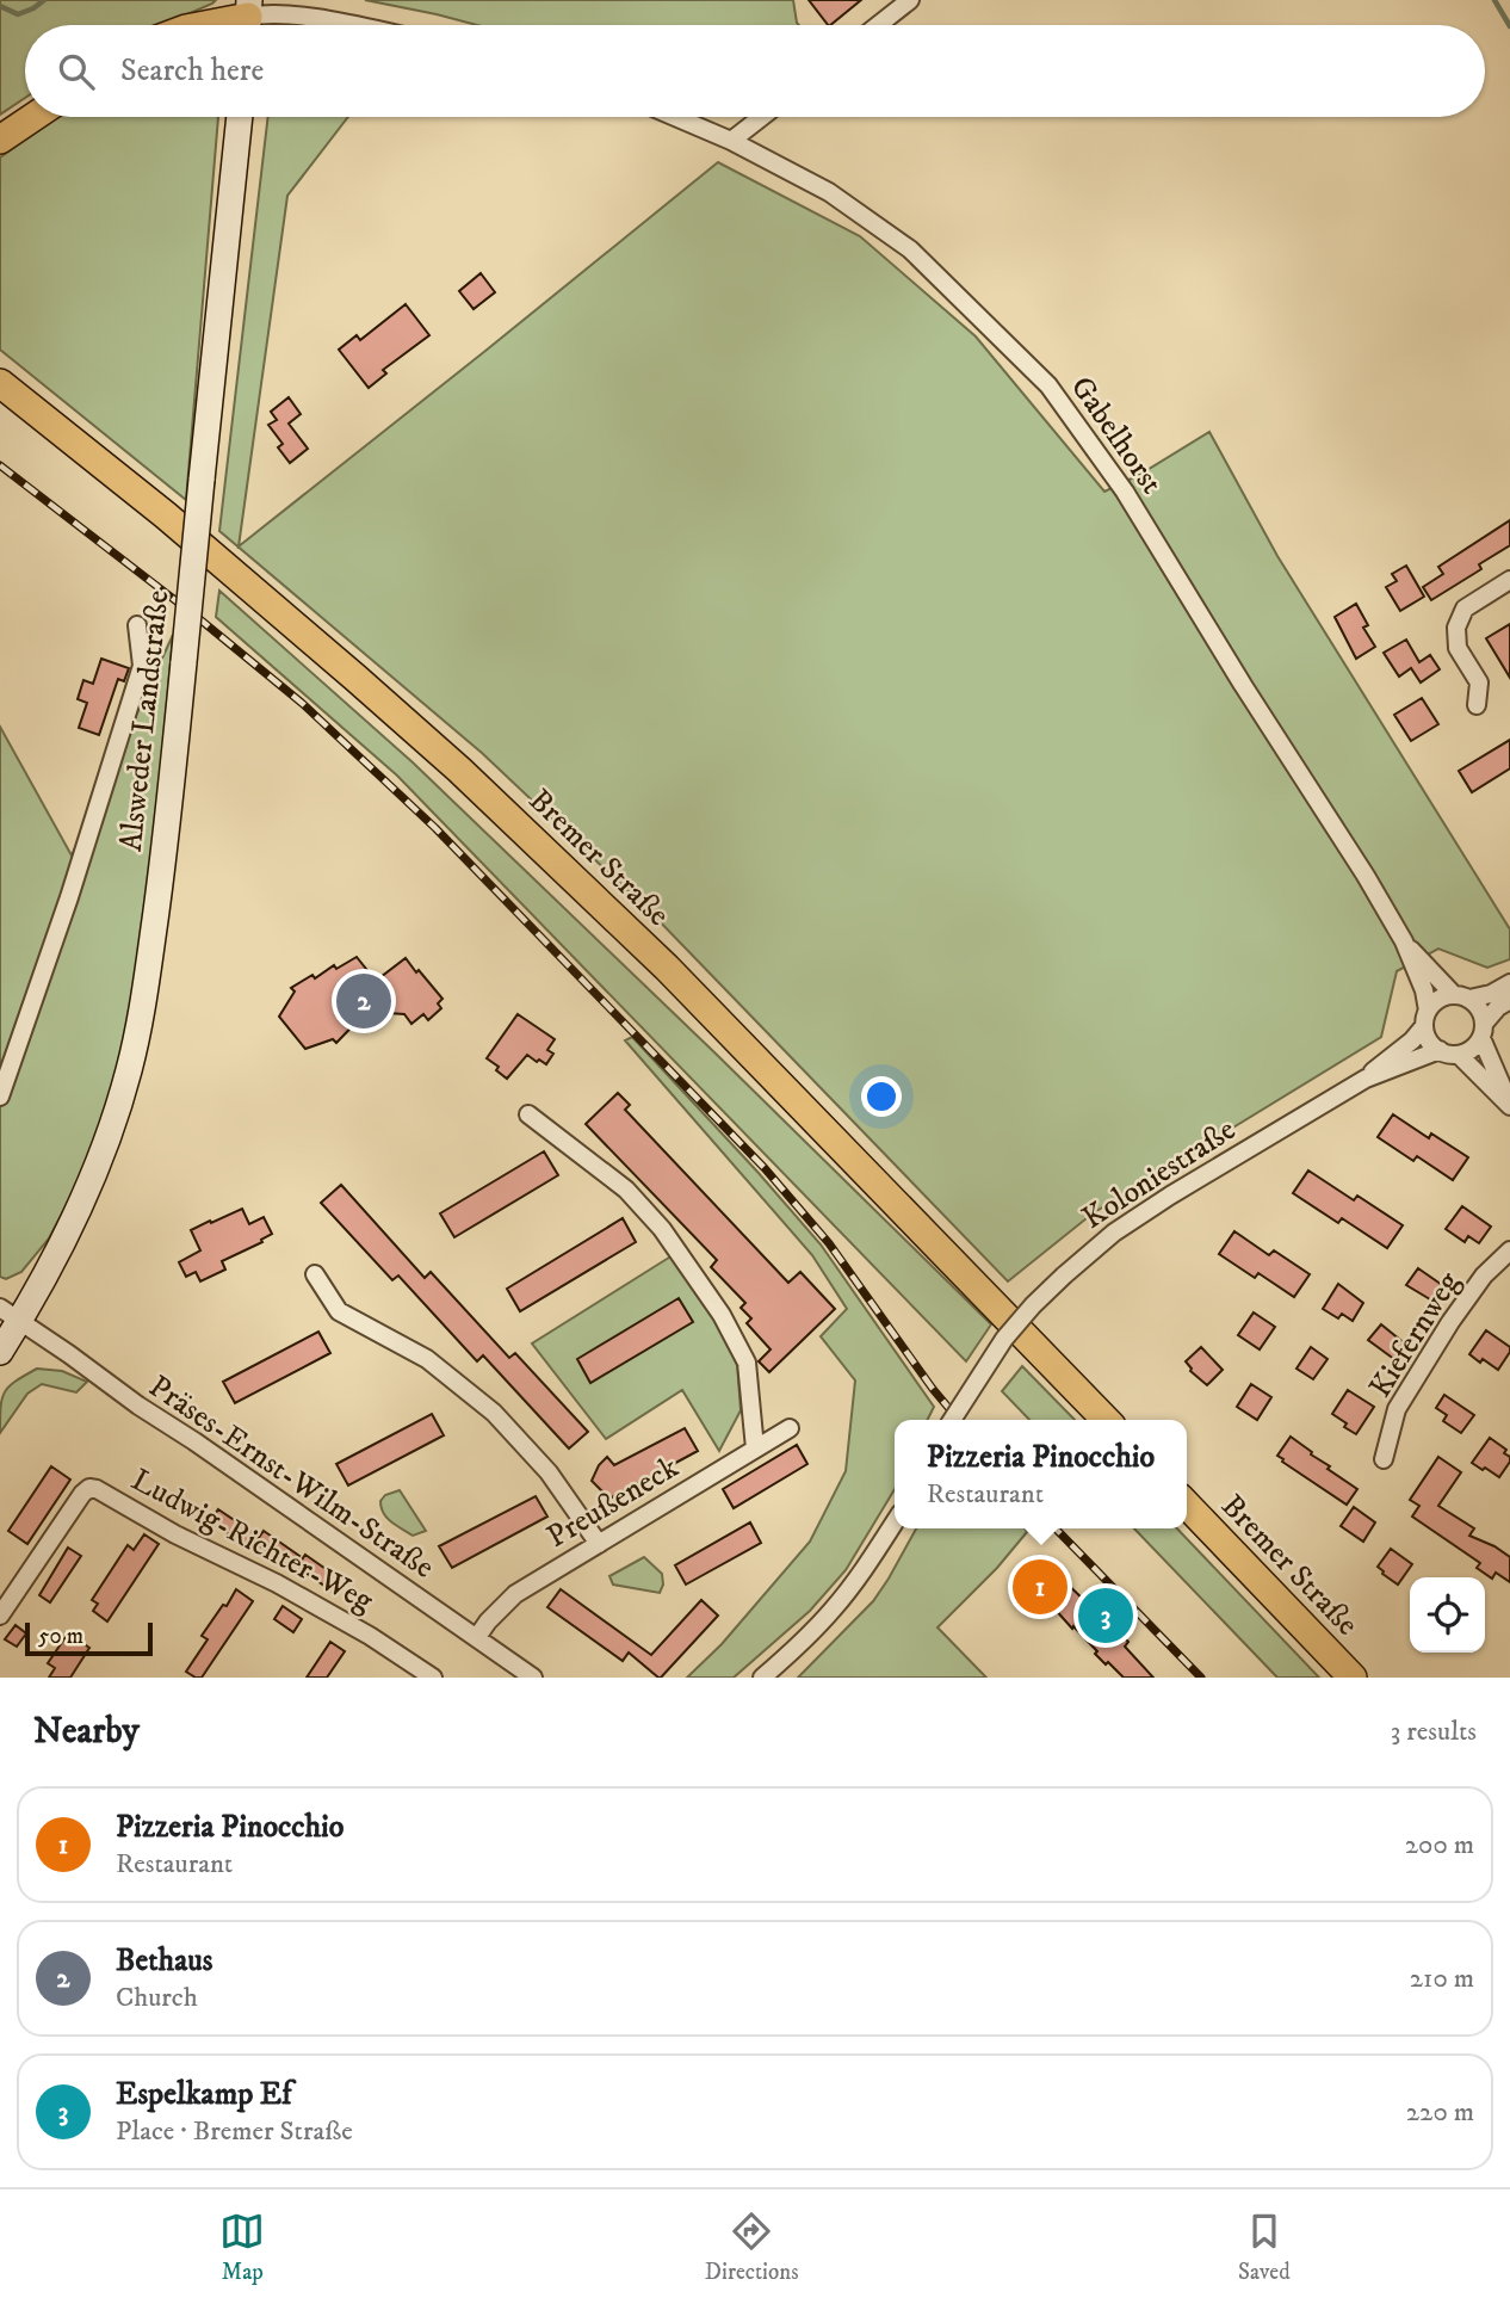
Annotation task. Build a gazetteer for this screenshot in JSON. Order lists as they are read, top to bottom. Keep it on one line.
{"streets":{"main road":["Alsweder Landstraße","Bremer Straße"],"street":["Gabelhorst","Koloniestraße","Kiefernweg","Präses-Ernst-Wilm-Straße","Preußeneck","Ludwig-Richter-Weg"]},"crossings":[["Gabelhorst","Koloniestraße"],["Alsweder Landstraße","Präses-Ernst-Wilm-Straße"],["Präses-Ernst-Wilm-Straße","Preußeneck"]],"scale_bar":"50 m","page":{"search":"Search here","pins":["2","1","3"],"popup":["Pizzeria Pinocchio","Restaurant"],"scale":"50 m","heading":["Nearby","3 results"],"list":[{"mark":"1","name":"Pizzeria Pinocchio","note":"Restaurant","value":"200 m"},{"mark":"2","name":"Bethaus","note":"Church","value":"210 m"},{"mark":"3","name":"Espelkamp Ef","note":"Place · Bremer Straße","value":"220 m"}],"nav":["Map","Directions","Saved"]}}
